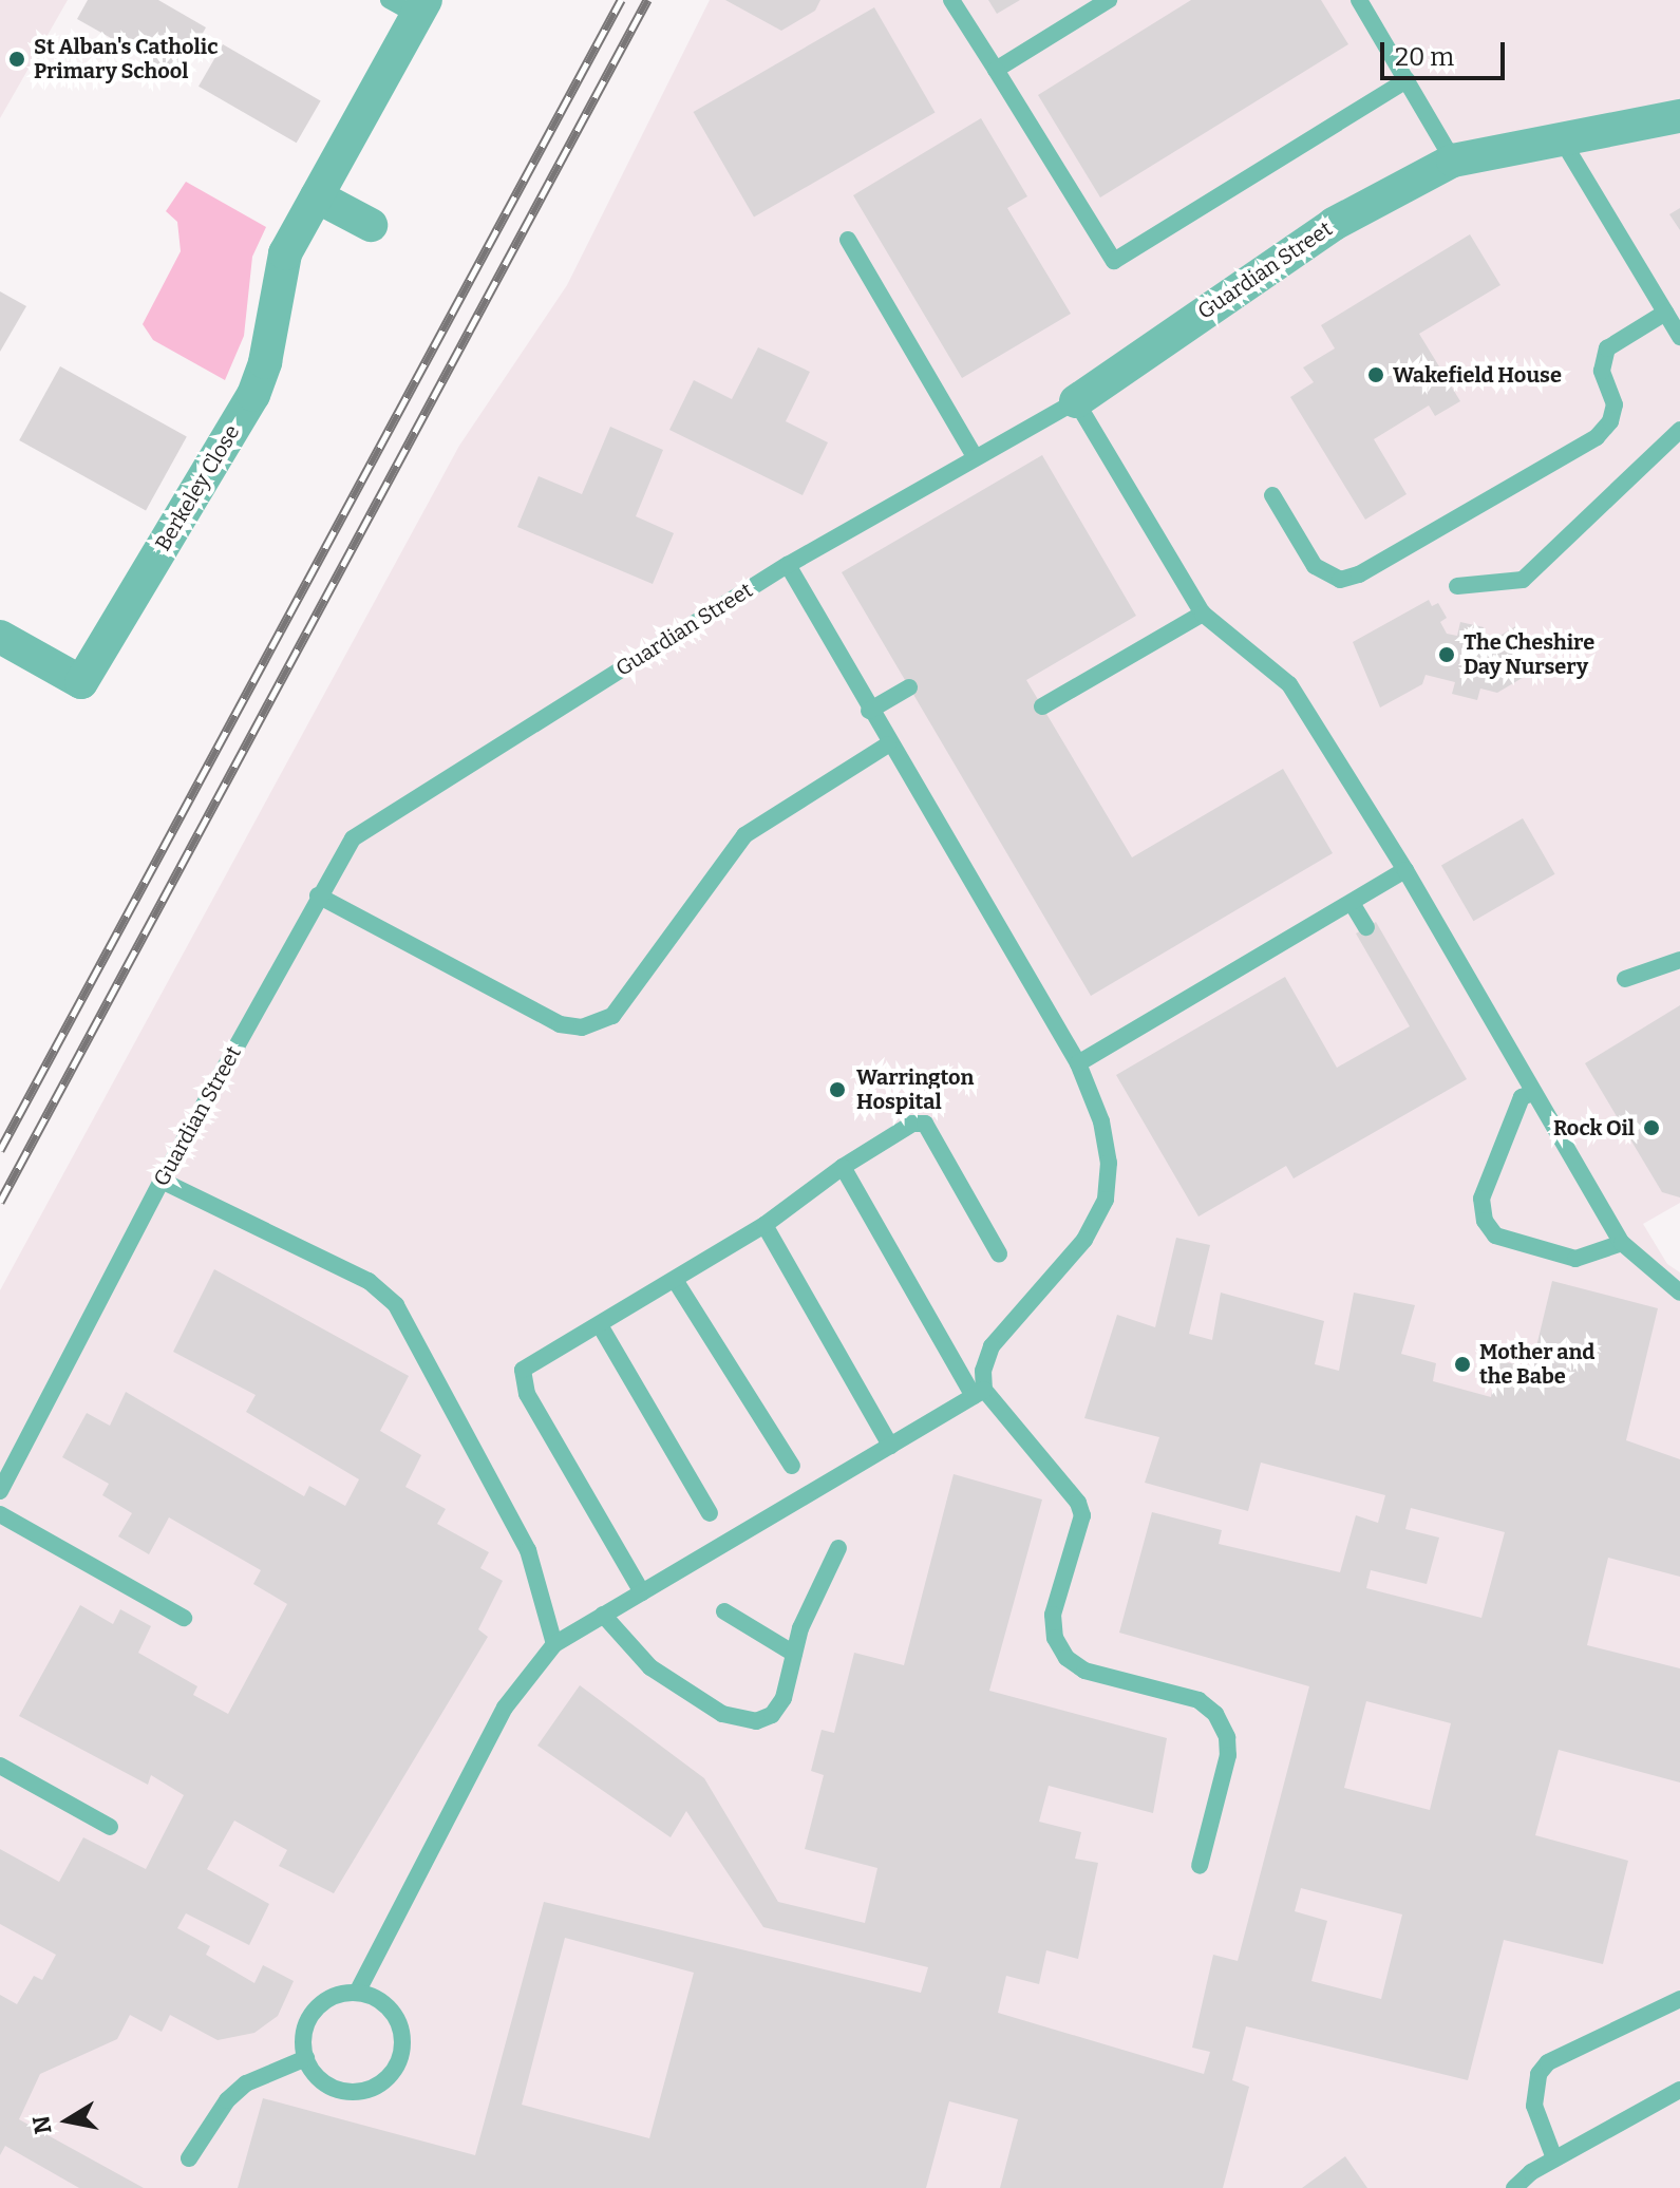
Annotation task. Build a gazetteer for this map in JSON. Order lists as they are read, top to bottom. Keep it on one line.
{"streets":{"street":["Guardian Street","Berkeley Close"]},"places":["St Alban's Catholic Primary School","Wakefield House","The Cheshire Day Nursery","Warrington Hospital","Rock Oil","Mother and the Babe"],"scale_bar":"20 m","north":"left"}
